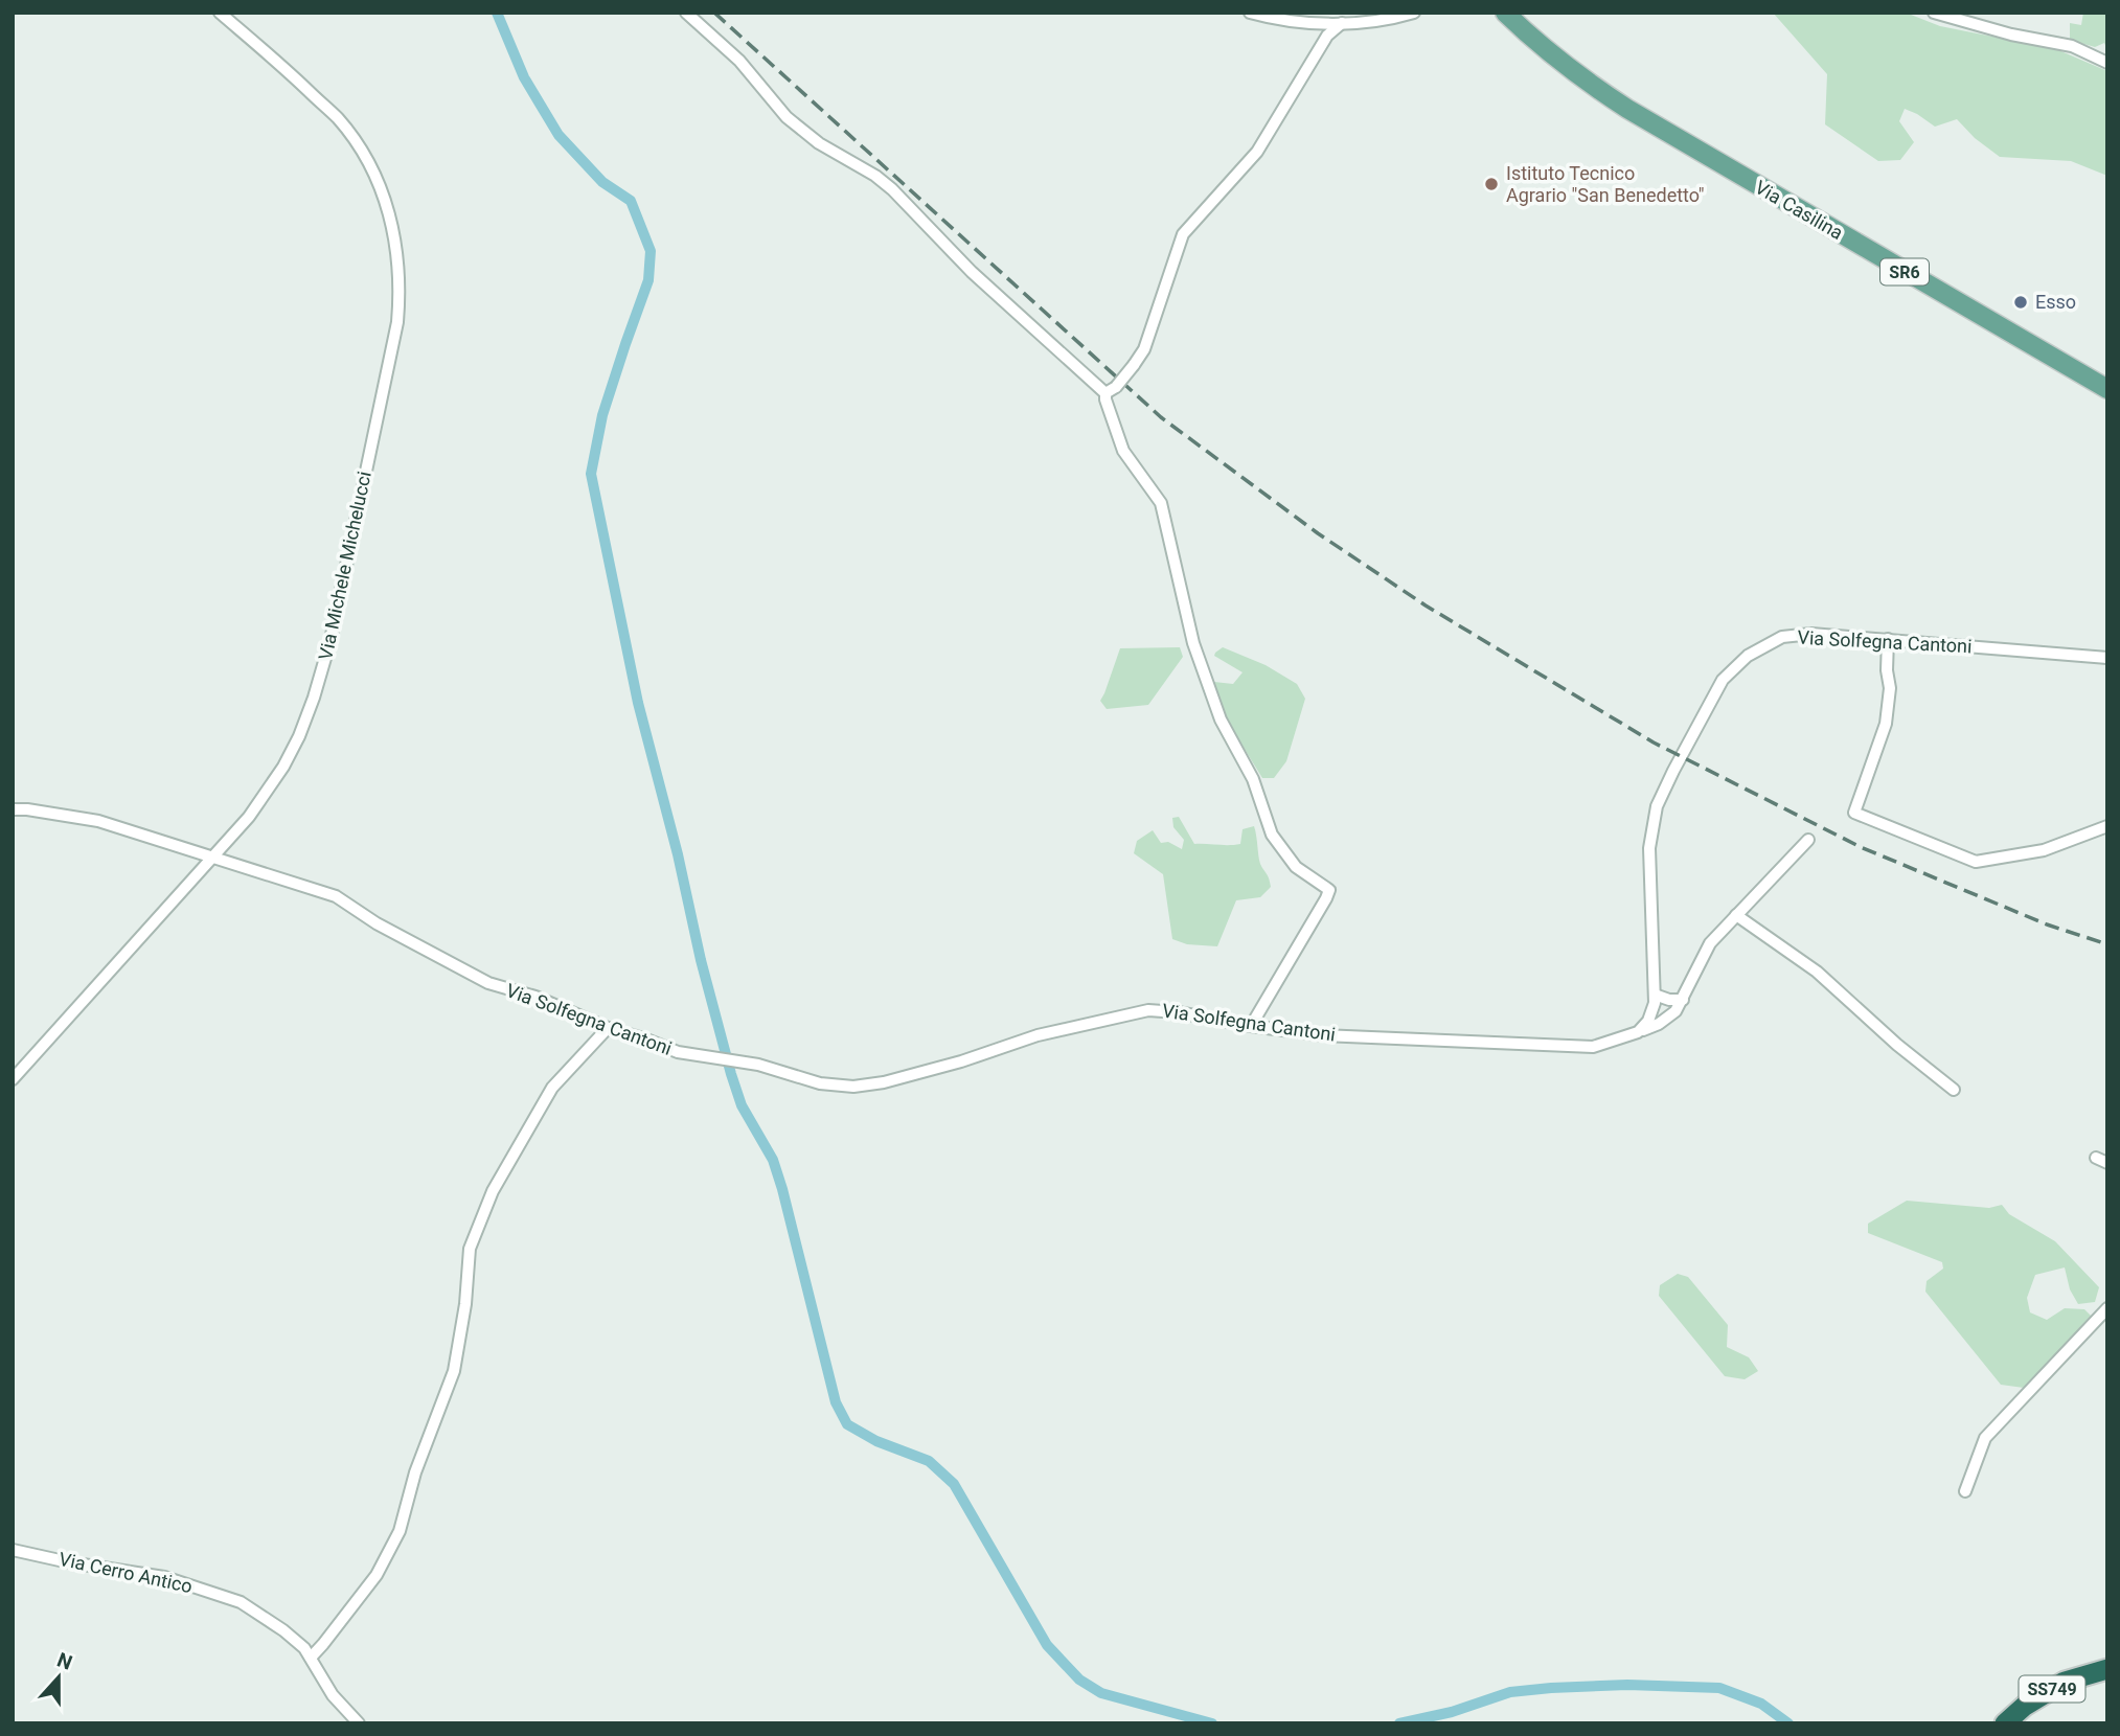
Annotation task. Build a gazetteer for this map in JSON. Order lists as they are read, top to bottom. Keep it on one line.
{"streets":{"highway":["SS749"],"main road":["Via Casilina","SR6"],"street":["Via Michele Michelucci","Via Solfegna Cantoni","Via Cerro Antico"]},"crossings":[["Via Michele Michelucci","Via Solfegna Cantoni"]],"places":["Istituto Tecnico Agrario \"San Benedetto\"","Esso"],"north":"top"}
